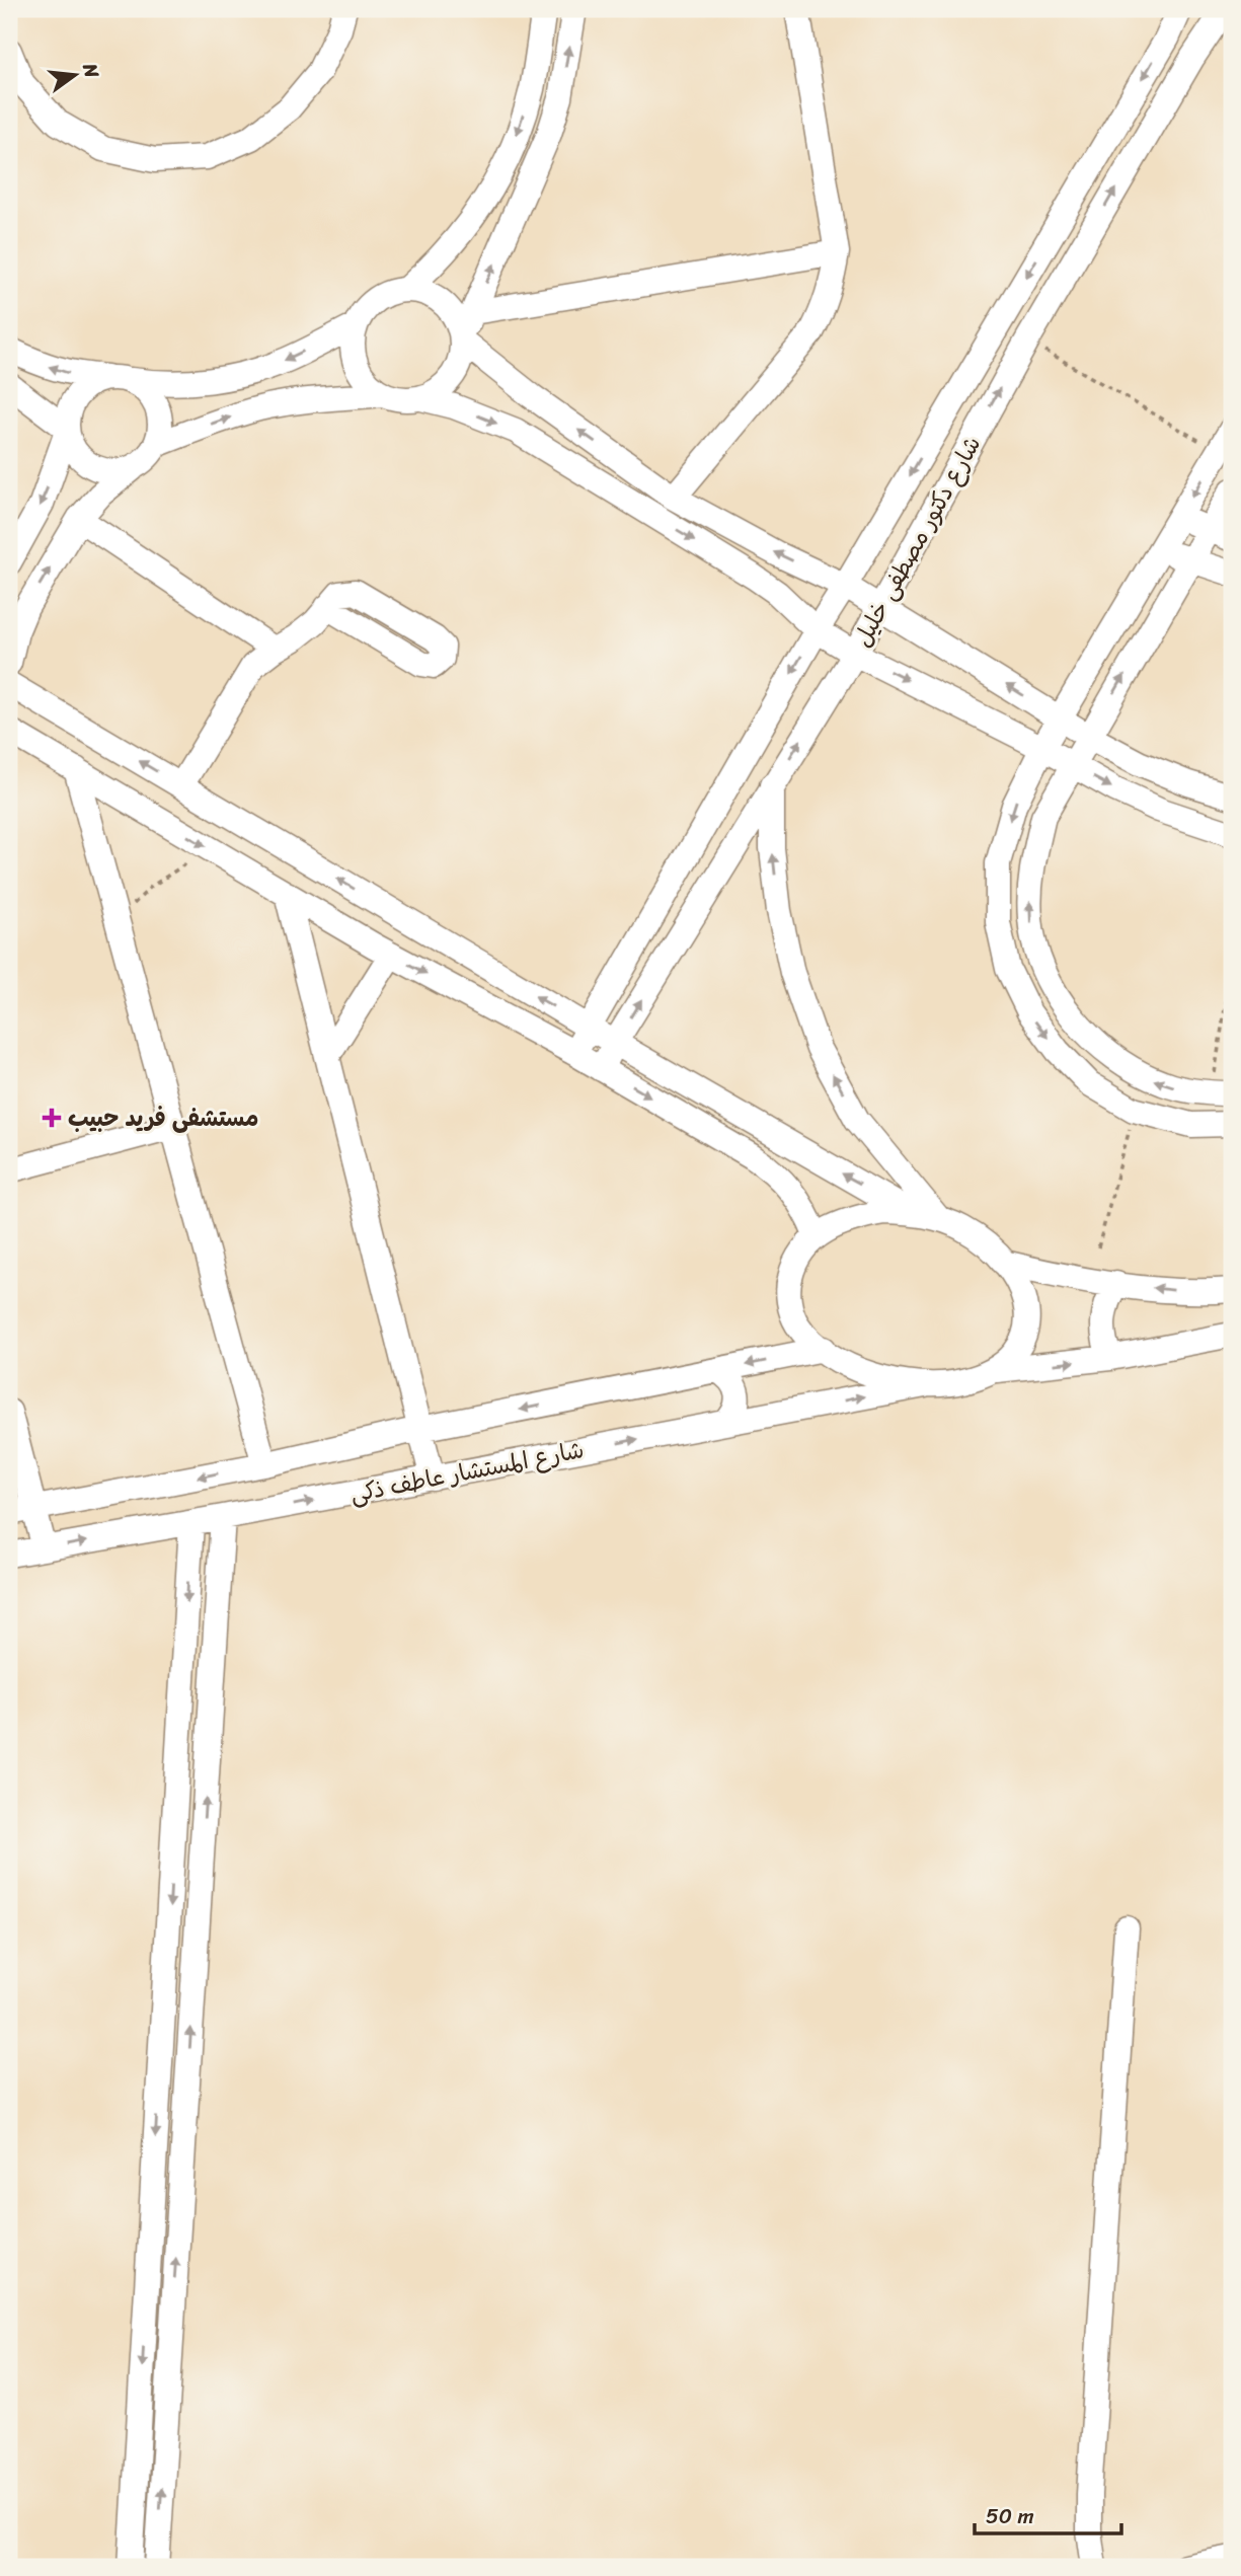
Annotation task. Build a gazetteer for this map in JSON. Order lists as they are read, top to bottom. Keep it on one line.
{"streets":{"street":["شارع دكتور مصطفى خليل","شارع المستشار عاطف ذكى"]},"places":{"health":["مستشفى فريد حبيب"]},"scale_bar":"50 m","north":"right"}
